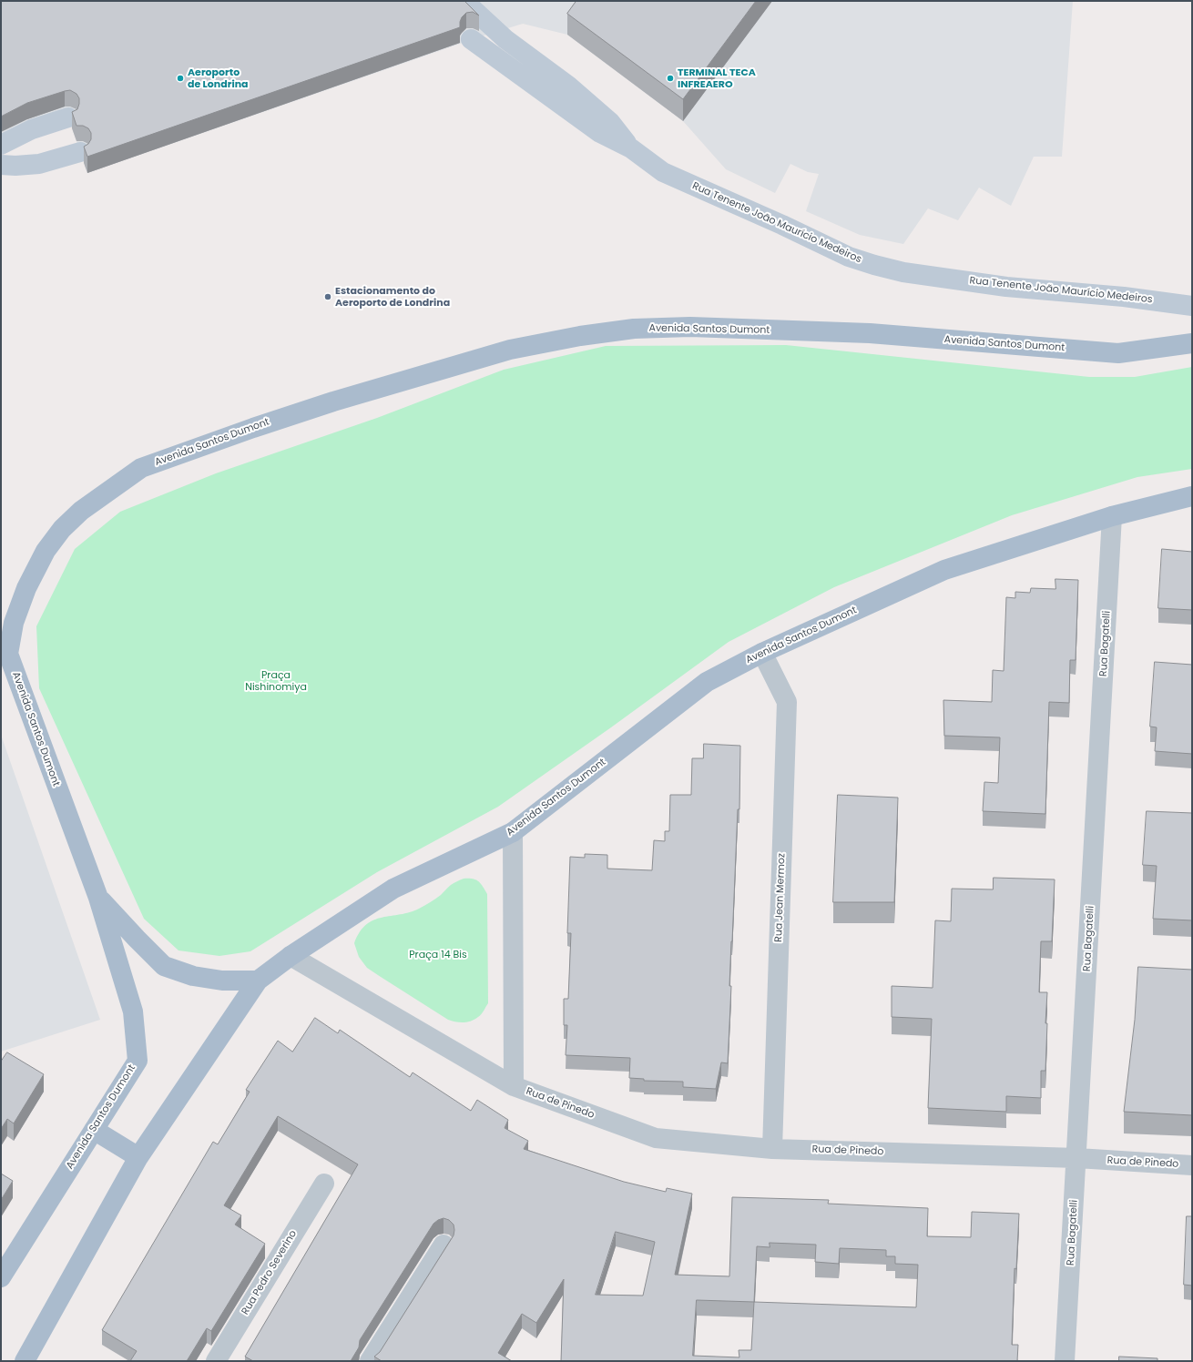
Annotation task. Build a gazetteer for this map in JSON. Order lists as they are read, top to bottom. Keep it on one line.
{"streets":{"main road":["Avenida Santos Dumont"],"street":["Rua Tenente João Maurício Medeiros","Rua Bagatelli","Rua Jean Mermoz","Rua de Pinedo","Rua Pedro Severino"]},"crossings":[["Avenida Santos Dumont","Rua Bagatelli"],["Avenida Santos Dumont","Rua Jean Mermoz"],["Avenida Santos Dumont","Rua de Pinedo"],["Rua Bagatelli","Rua de Pinedo"],["Rua Jean Mermoz","Rua de Pinedo"]],"parks":["Praça Nishinomiya","Praça 14 Bis"],"places":["Aeroporto de Londrina","TERMINAL TECA INFREAERO","Estacionamento do Aeroporto de Londrina"]}
